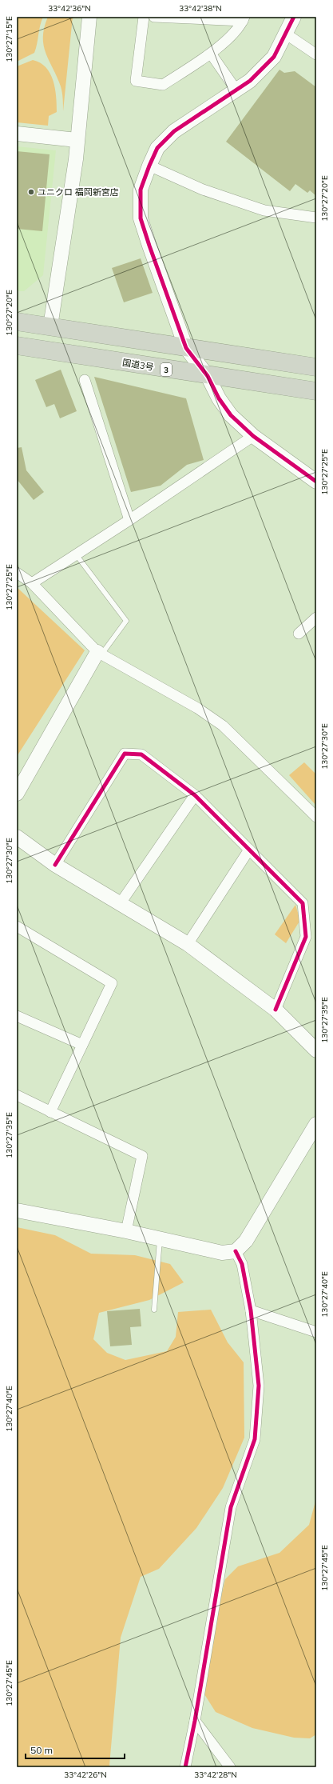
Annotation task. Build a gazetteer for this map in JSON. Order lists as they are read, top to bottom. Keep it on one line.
{"streets":{"highway":["国道3号","3"]},"places":["ユニクロ 福岡新宮店"],"scale_bar":"50 m","coordinates":["33°42'36\"N","33°42'38\"N","130°27'15\"E","130°27'20\"E","130°27'25\"E","130°27'30\"E","130°27'35\"E","130°27'40\"E","130°27'45\"E","33°42'26\"N","33°42'28\"N"]}
